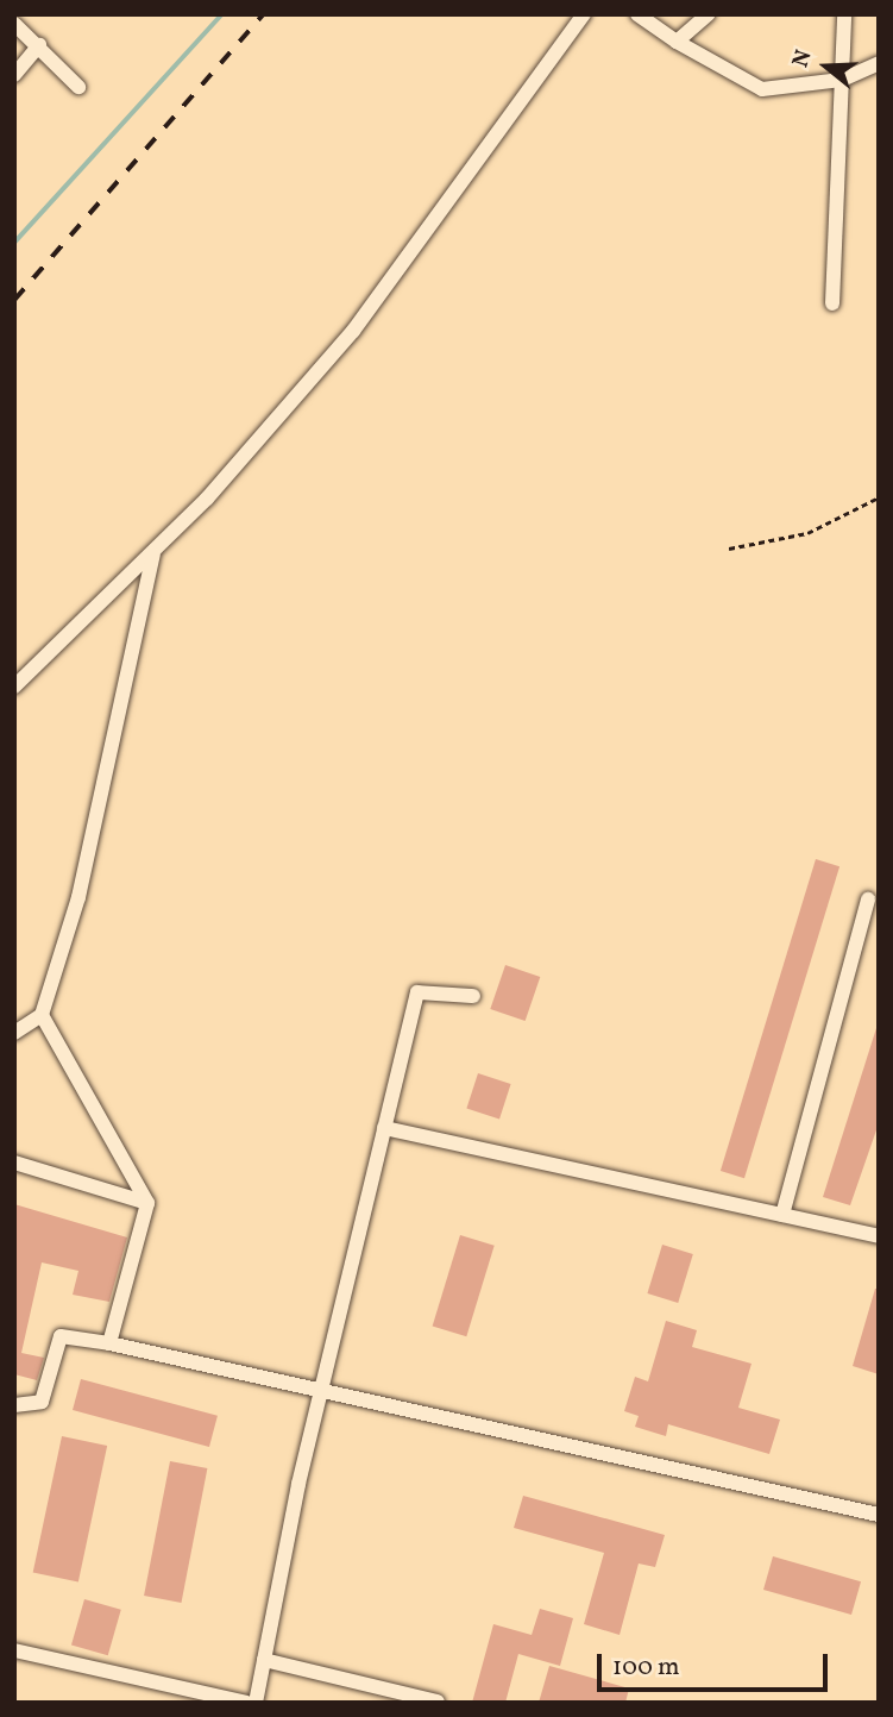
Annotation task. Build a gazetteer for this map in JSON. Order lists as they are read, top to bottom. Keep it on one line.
{"scale_bar":"100 m","north":"left"}
